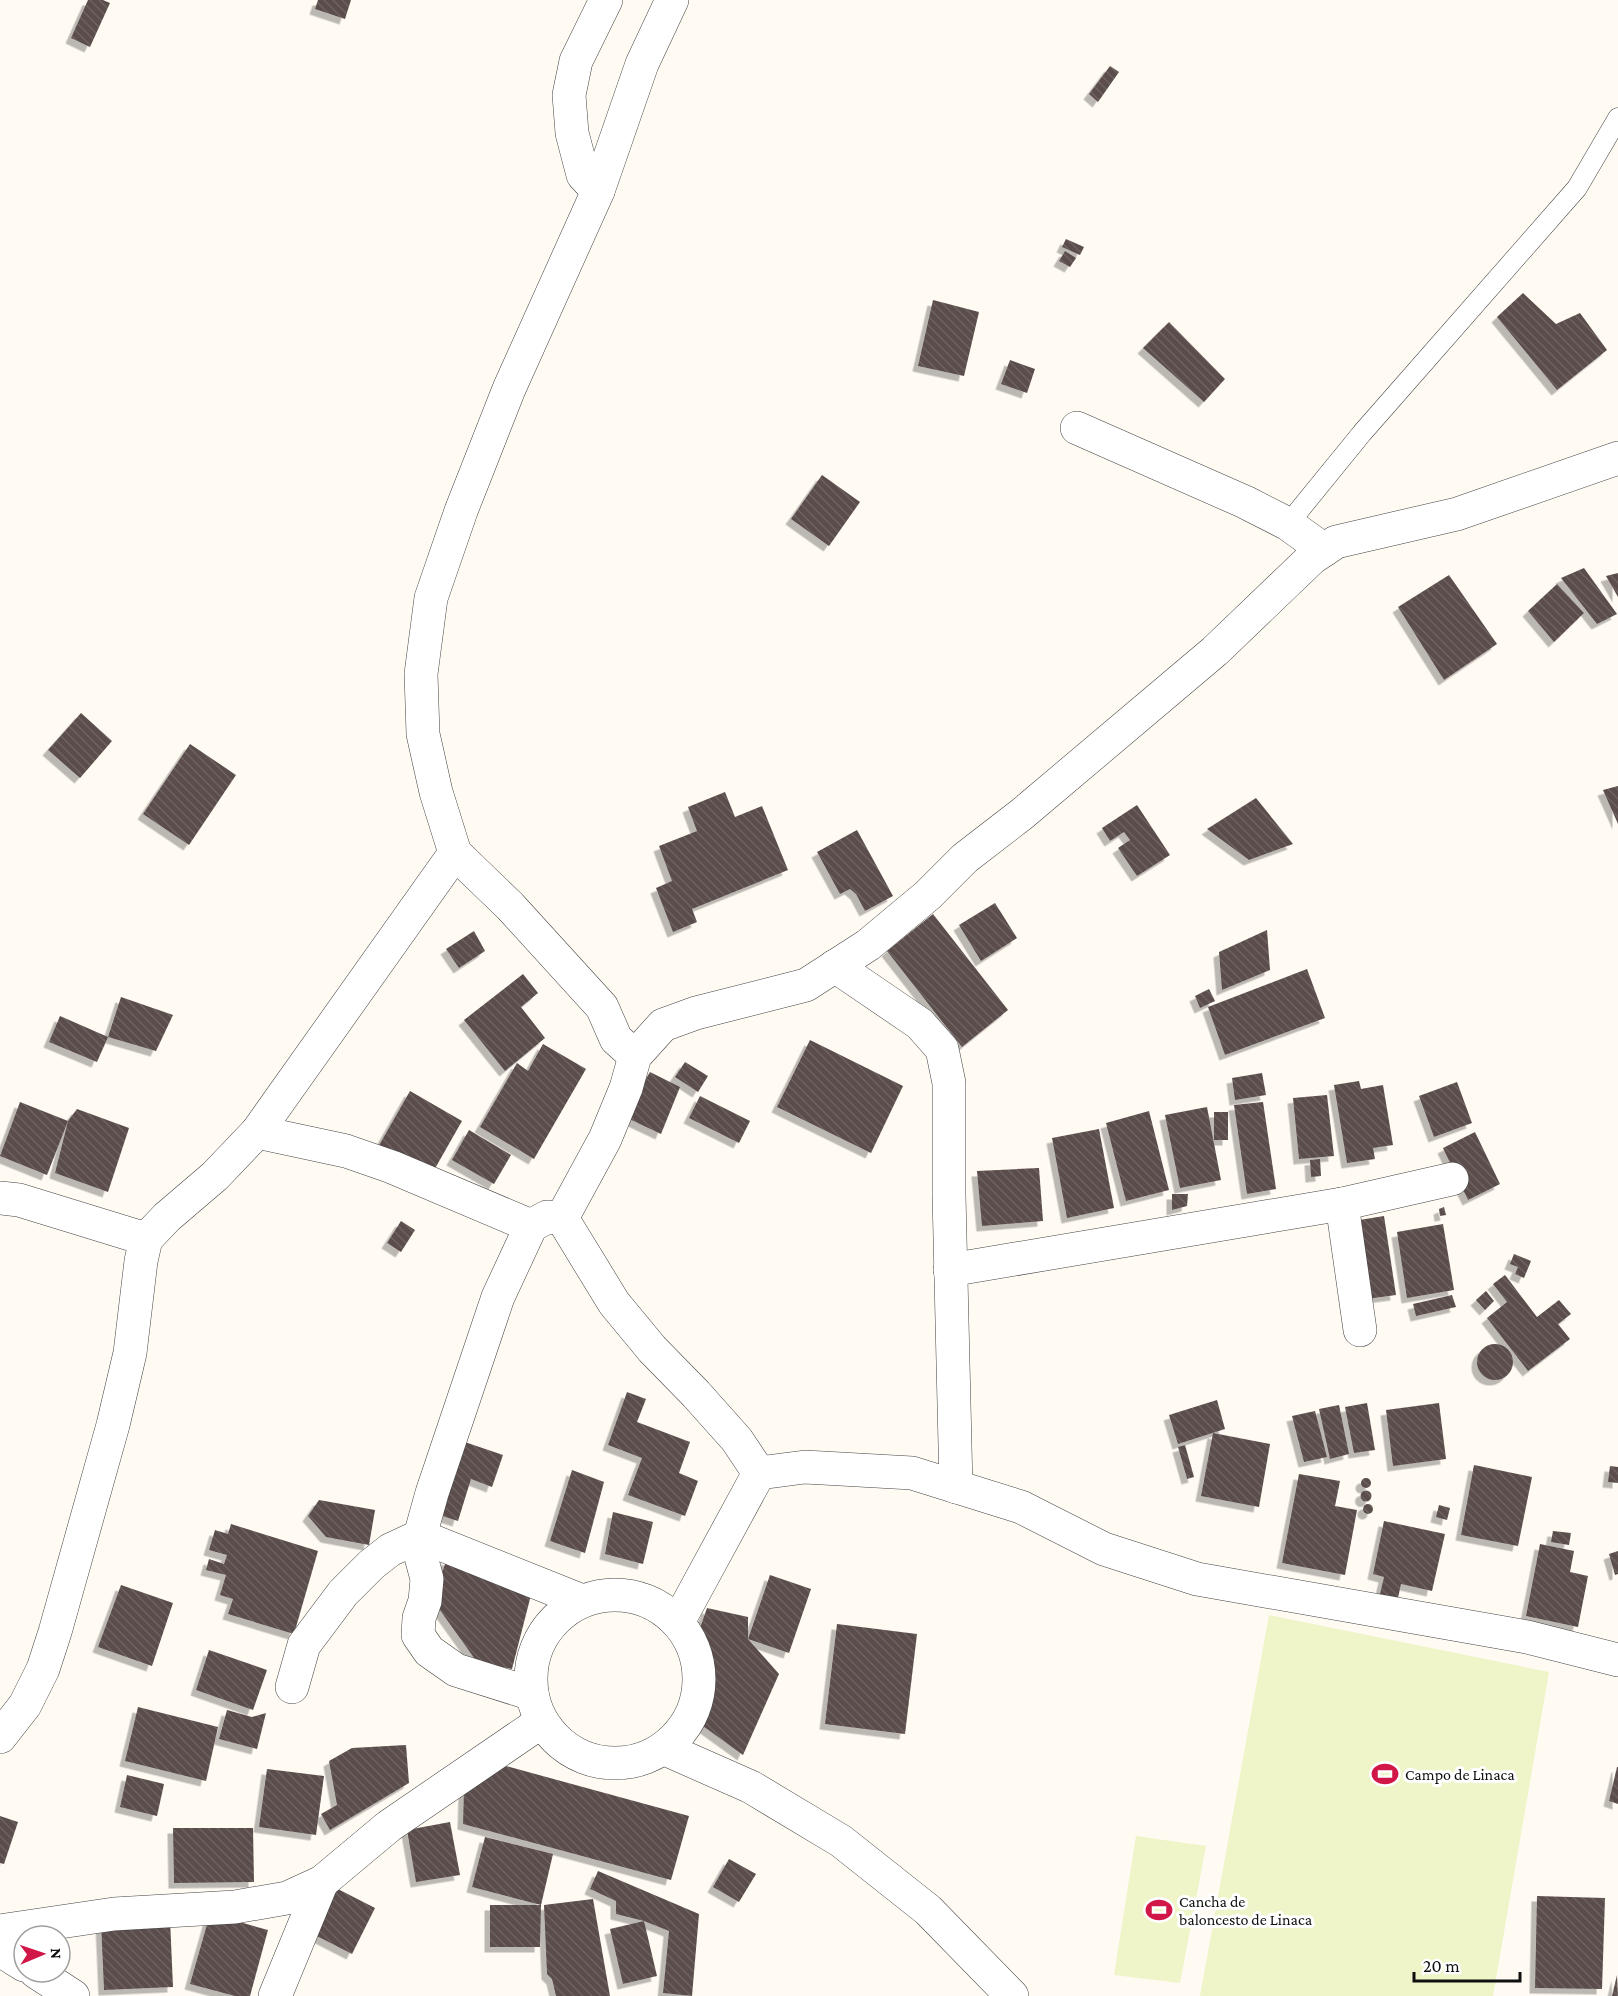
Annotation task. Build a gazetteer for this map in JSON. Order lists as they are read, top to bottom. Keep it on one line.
{"places":{"sports":["Campo de Linaca","Cancha de baloncesto de Linaca"]},"scale_bar":"20 m","north":"right"}
